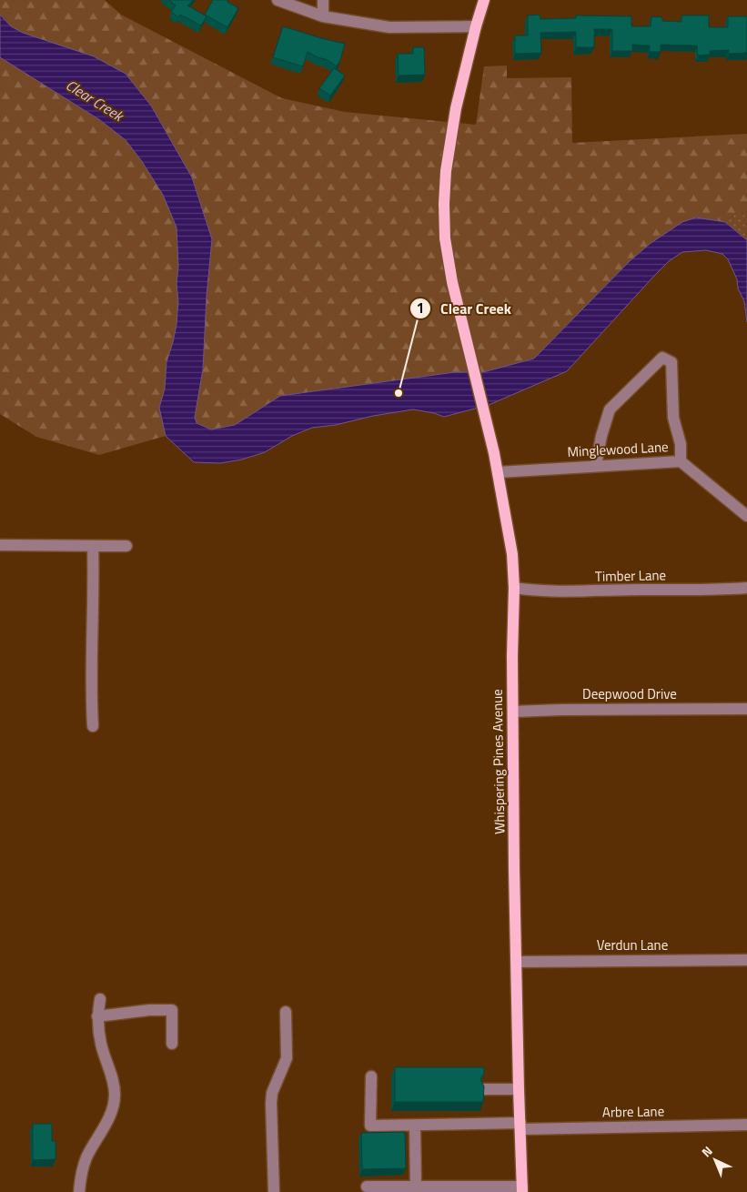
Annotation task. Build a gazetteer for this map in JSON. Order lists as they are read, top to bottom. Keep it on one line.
{"streets":{"main road":["Whispering Pines Avenue"],"street":["Minglewood Lane","Timber Lane","Deepwood Drive","Verdun Lane","Arbre Lane"]},"crossings":[["Minglewood Lane","Whispering Pines Avenue"],["Timber Lane","Whispering Pines Avenue"],["Deepwood Drive","Whispering Pines Avenue"],["Whispering Pines Avenue","Verdun Lane"],["Whispering Pines Avenue","Arbre Lane"]],"water":["Clear Creek"],"places":["Clear Creek"],"north":"top left"}
